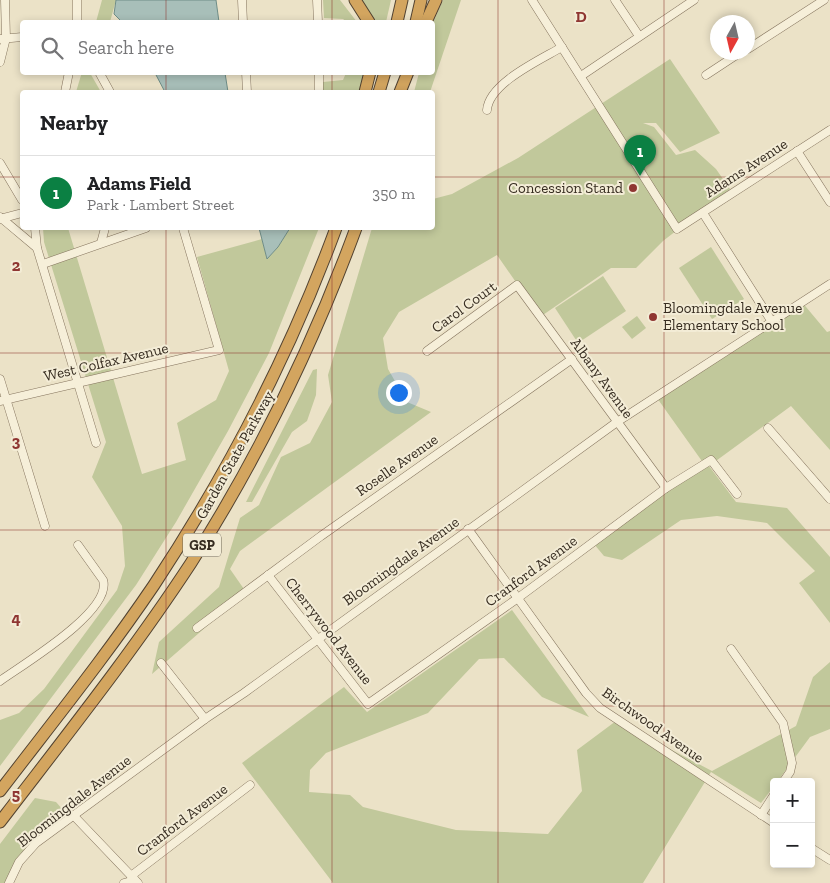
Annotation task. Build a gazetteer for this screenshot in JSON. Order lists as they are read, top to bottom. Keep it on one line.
{"streets":{"highway":["Garden State Parkway","GSP"],"street":["Adams Avenue","Carol Court","West Colfax Avenue","Albany Avenue","Roselle Avenue","Bloomingdale Avenue","Cranford Avenue","Cherrywood Avenue","Birchwood Avenue"]},"crossings":[["Carol Court","Albany Avenue"],["Albany Avenue","Roselle Avenue"],["Albany Avenue","Bloomingdale Avenue"],["Albany Avenue","Cranford Avenue"],["Roselle Avenue","Cherrywood Avenue"],["Bloomingdale Avenue","Cherrywood Avenue"],["Bloomingdale Avenue","Birchwood Avenue"],["Cranford Avenue","Cherrywood Avenue"],["Cranford Avenue","Birchwood Avenue"]],"places":["Concession Stand","Bloomingdale Avenue Elementary School"],"north":"bottom","page":{"search":"Search here","heading":"Nearby","pins":"1","list":[{"mark":"1","name":"Adams Field","note":"Park · Lambert Street","value":"350 m"}],"map_buttons":["+","−"]},"grid":{"columns":["D"],"rows":["2","3","4","5"]}}
